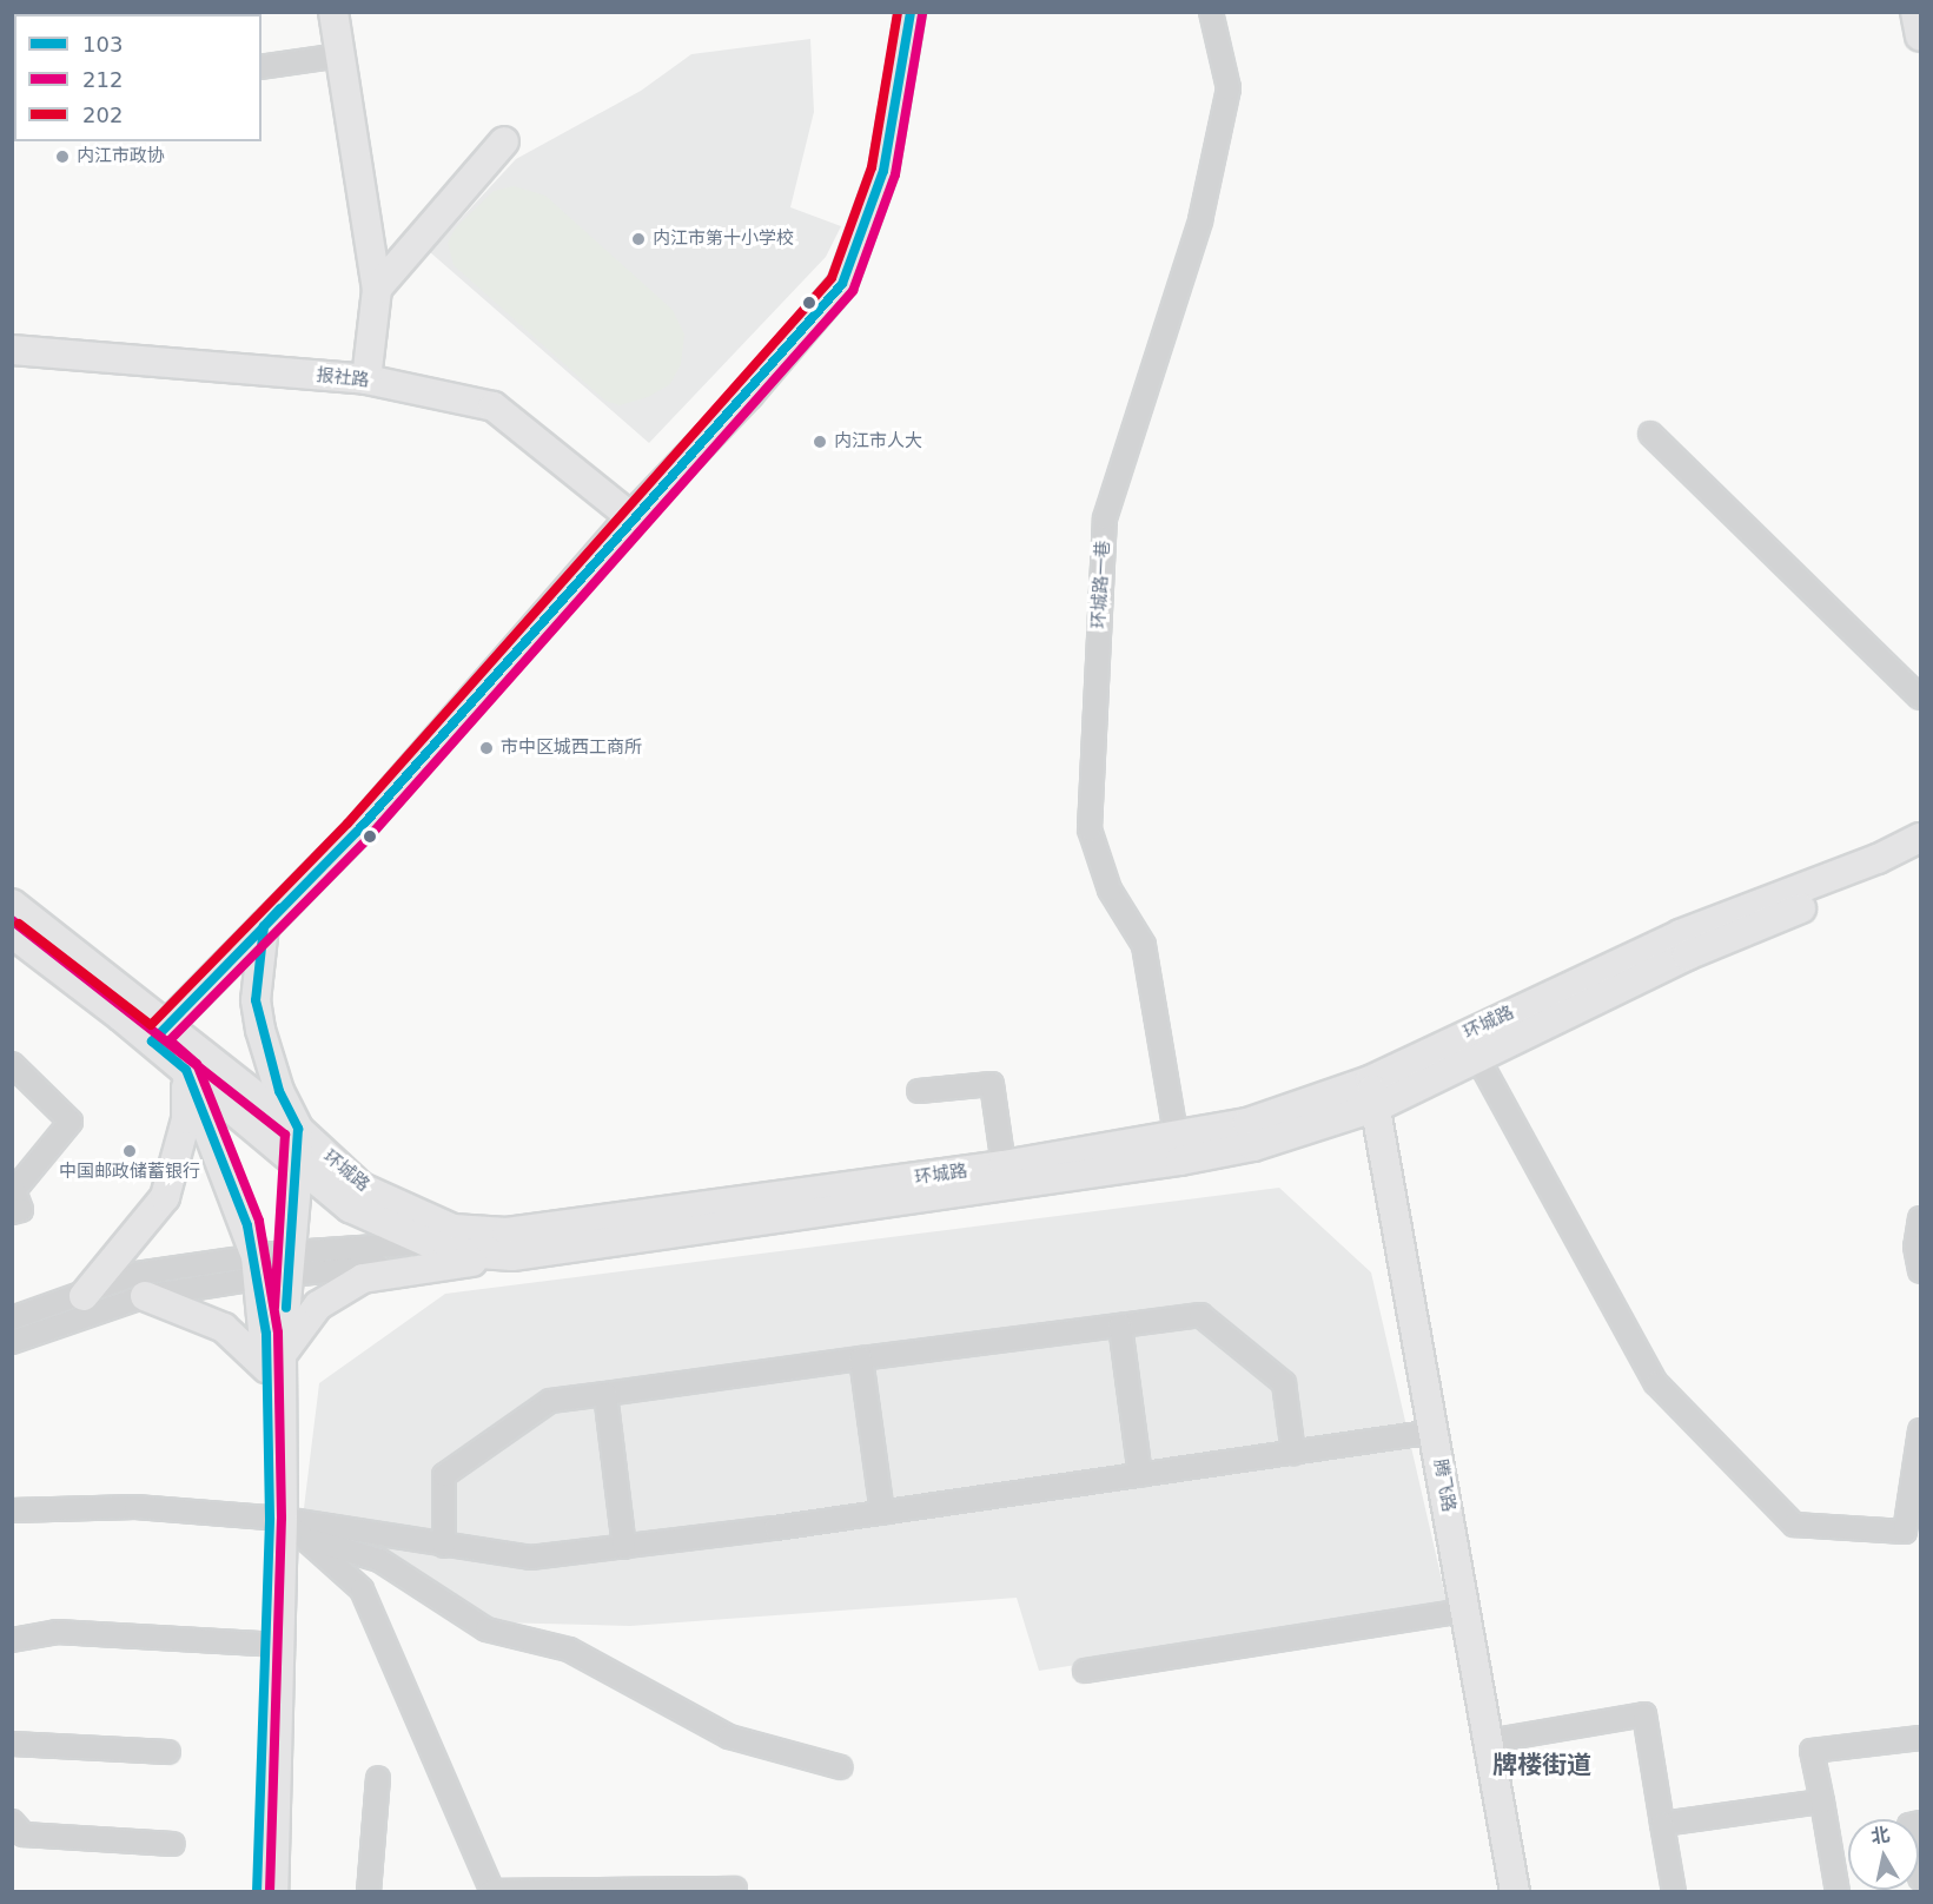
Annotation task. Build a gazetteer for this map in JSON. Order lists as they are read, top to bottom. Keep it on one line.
{"streets":{"main road":["报社路","环城路","腾飞路"],"street":["环城路一巷"]},"crossings":[["环城路一巷","环城路"],["环城路","腾飞路"]],"districts":["牌楼街道"],"places":["内江市政协","内江市第十小学校","内江市人大","市中区城西工商所","中国邮政储蓄银行"],"lines":["transit line 103","transit line 202","transit line 212"],"legend":["103","212","202"],"north":"top"}
